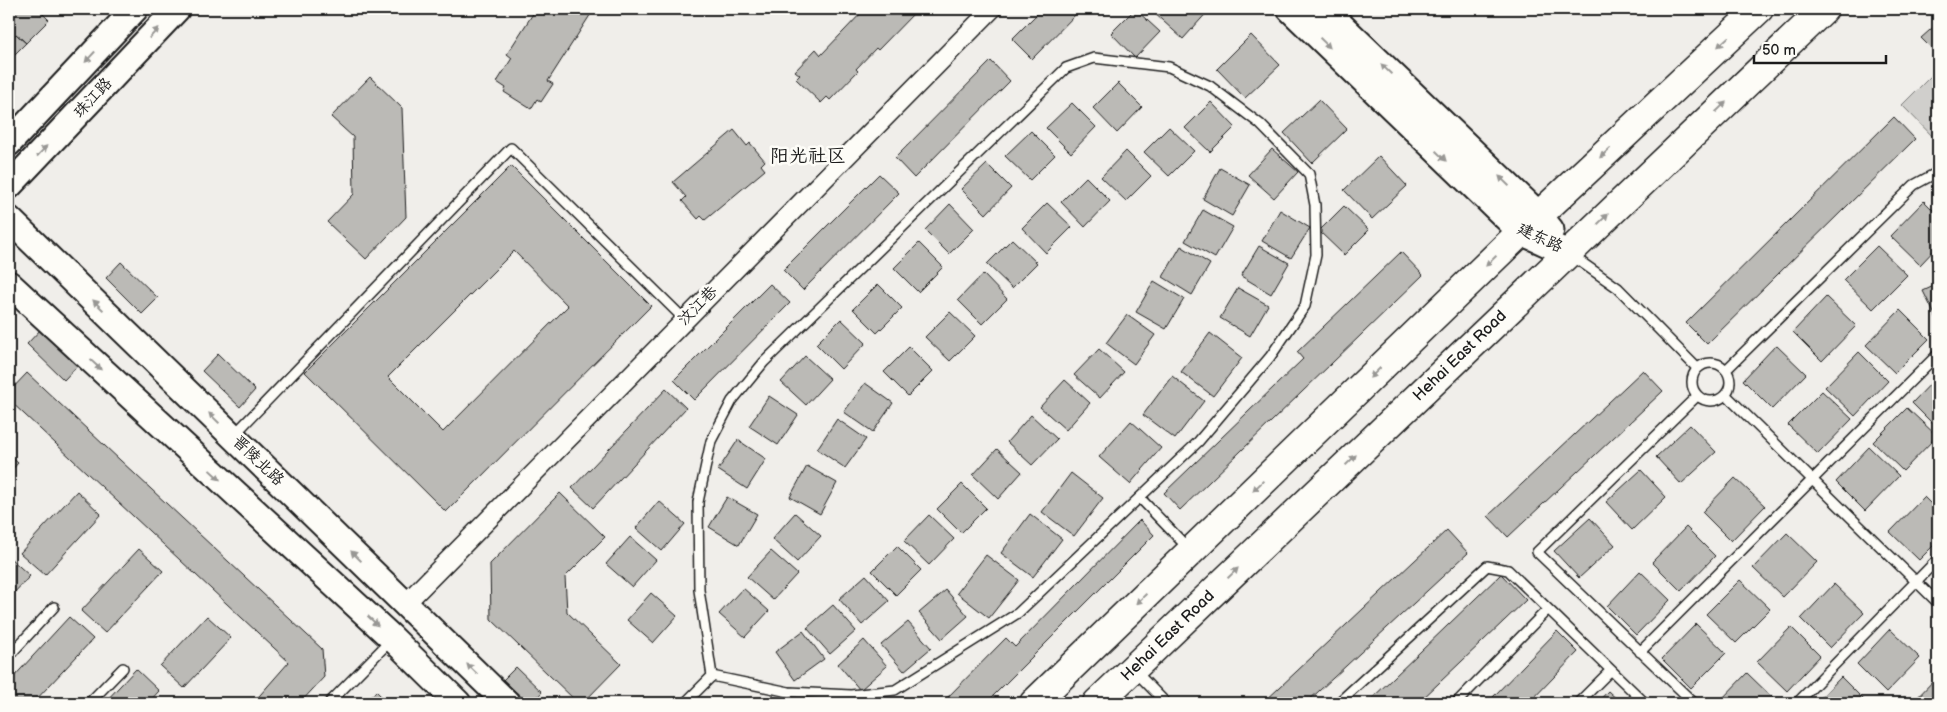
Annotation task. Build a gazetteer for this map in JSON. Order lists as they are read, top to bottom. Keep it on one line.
{"streets":{"main road":["珠江路","建东路","Hehai East Road","晋陵北路"],"street":["汶江巷"]},"crossings":[["建东路","Hehai East Road"],["汶江巷","晋陵北路"]],"districts":["阳光社区"],"scale_bar":"50 m"}
